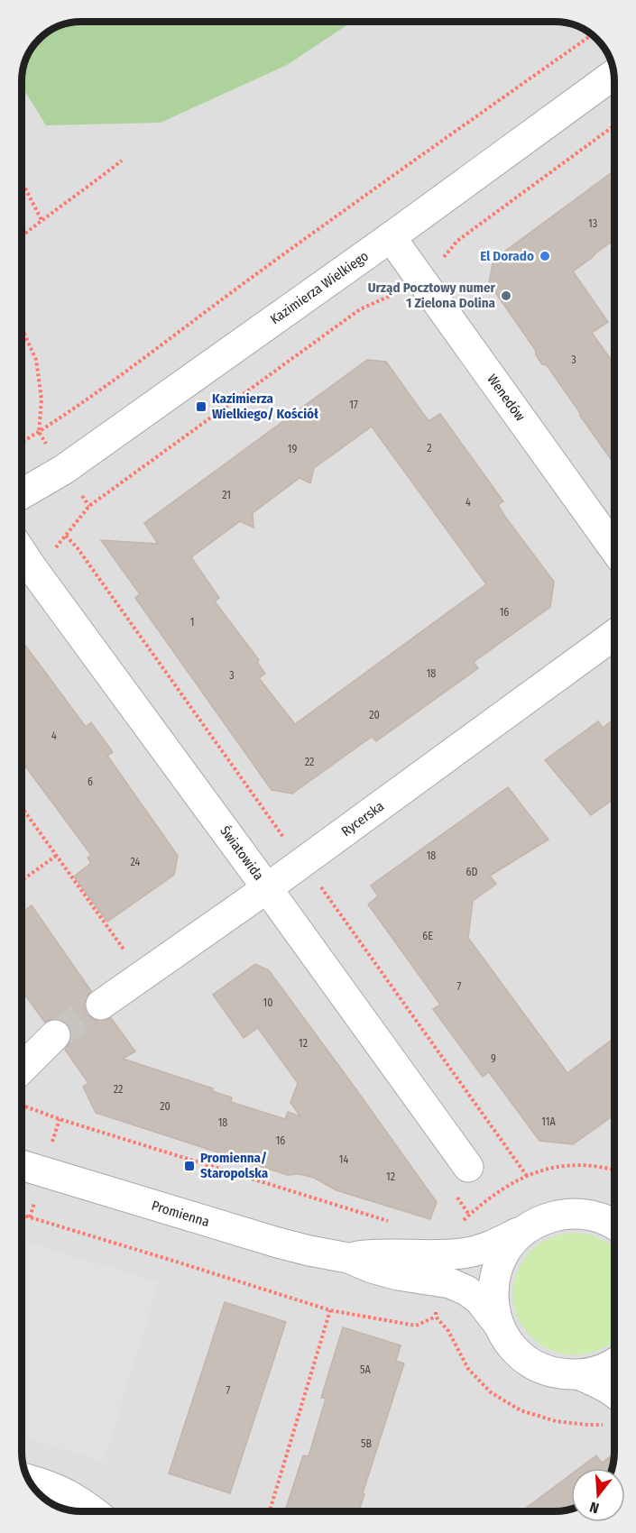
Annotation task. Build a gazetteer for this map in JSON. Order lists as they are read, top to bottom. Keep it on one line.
{"streets":{"street":["Kazimierza Wielkiego","Wenedów","Rycerska","Światowida","Promienna"]},"crossings":[["Kazimierza Wielkiego","Wenedów"],["Rycerska","Światowida"]],"places":{"other":["El Dorado","Urząd Pocztowy numer 1 Zielona Dolina"],"transit":["Kazimierza Wielkiego/ Kościół","Promienna/ Staropolska"]},"house_numbers":["13","3","17","2","19","21","4","16","1","18","3","20","4","22","6","18","24","6D","6E","7","10","12","9","22","20","11A","18","16","14","12","5A","7","5B"],"north":"bottom"}
